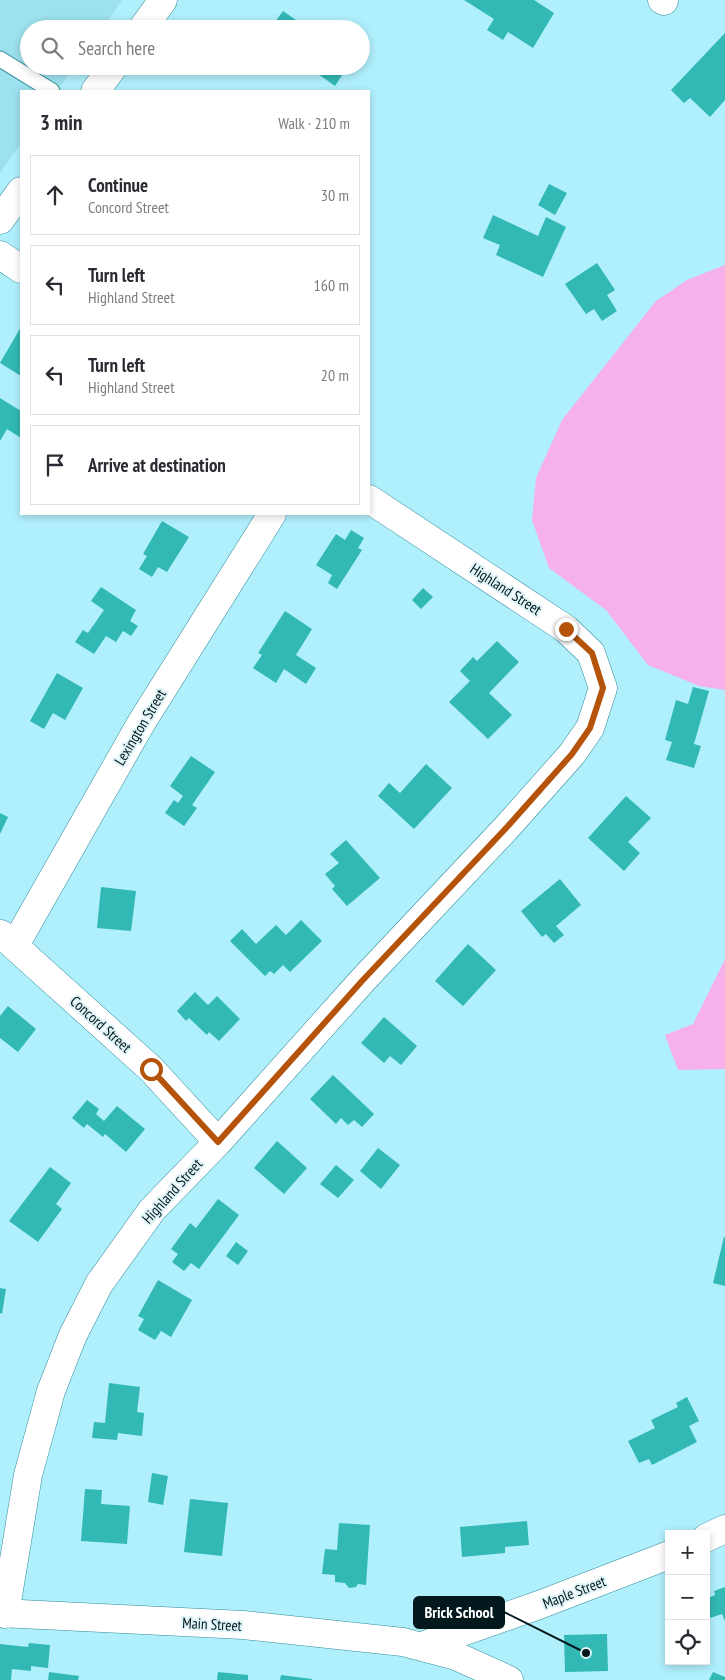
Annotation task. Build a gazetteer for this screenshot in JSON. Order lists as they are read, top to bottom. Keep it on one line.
{"streets":{"street":["Highland Street","Lexington Street","Concord Street","Maple Street","Main Street"]},"crossings":[["Highland Street","Concord Street"],["Highland Street","Main Street"],["Lexington Street","Concord Street"],["Maple Street","Main Street"]],"places":["Brick School"],"page":{"search":"Search here","heading":["3 min","Walk · 210 m"],"list":[["Continue","Concord Street","30 m"],["Turn left","Highland Street","160 m"],["Turn left","Highland Street","20 m"],"Arrive at destination"],"map_buttons":["+","−"]}}
